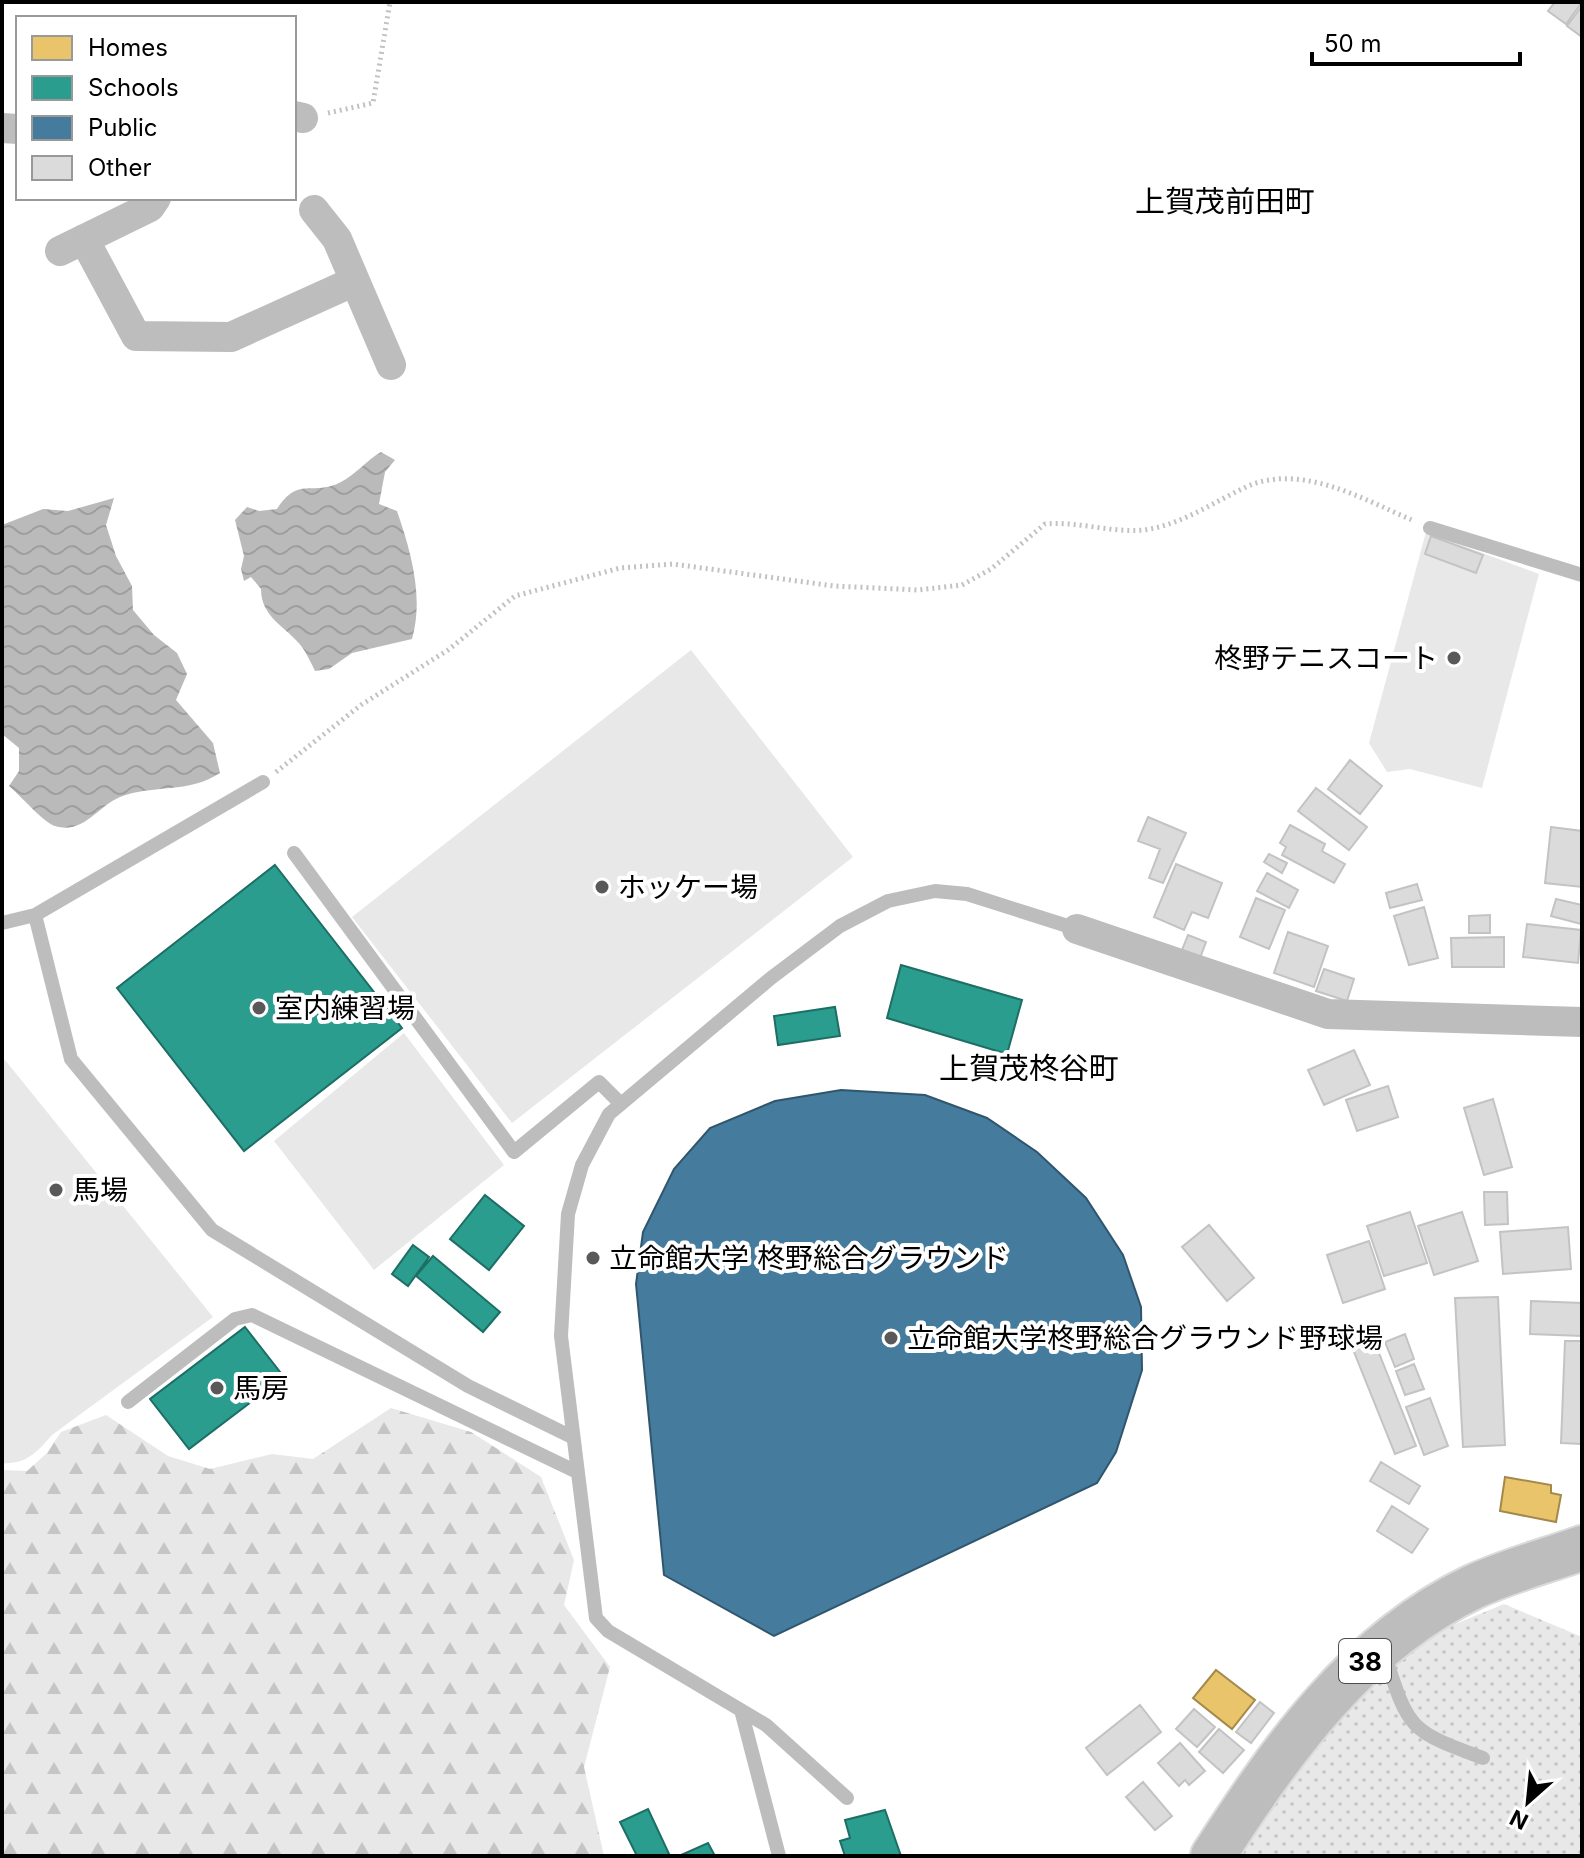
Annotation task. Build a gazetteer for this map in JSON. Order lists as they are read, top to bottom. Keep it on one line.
{"streets":{"main road":["38"]},"districts":["上賀茂前田町","上賀茂柊谷町"],"places":["柊野テニスコート","ホッケー場","室内練習場","馬場","立命館大学 柊野総合グラウンド","立命館大学柊野総合グラウンド野球場","馬房"],"legend":["Homes","Schools","Public","Other"],"scale_bar":"50 m","north":"bottom left"}
